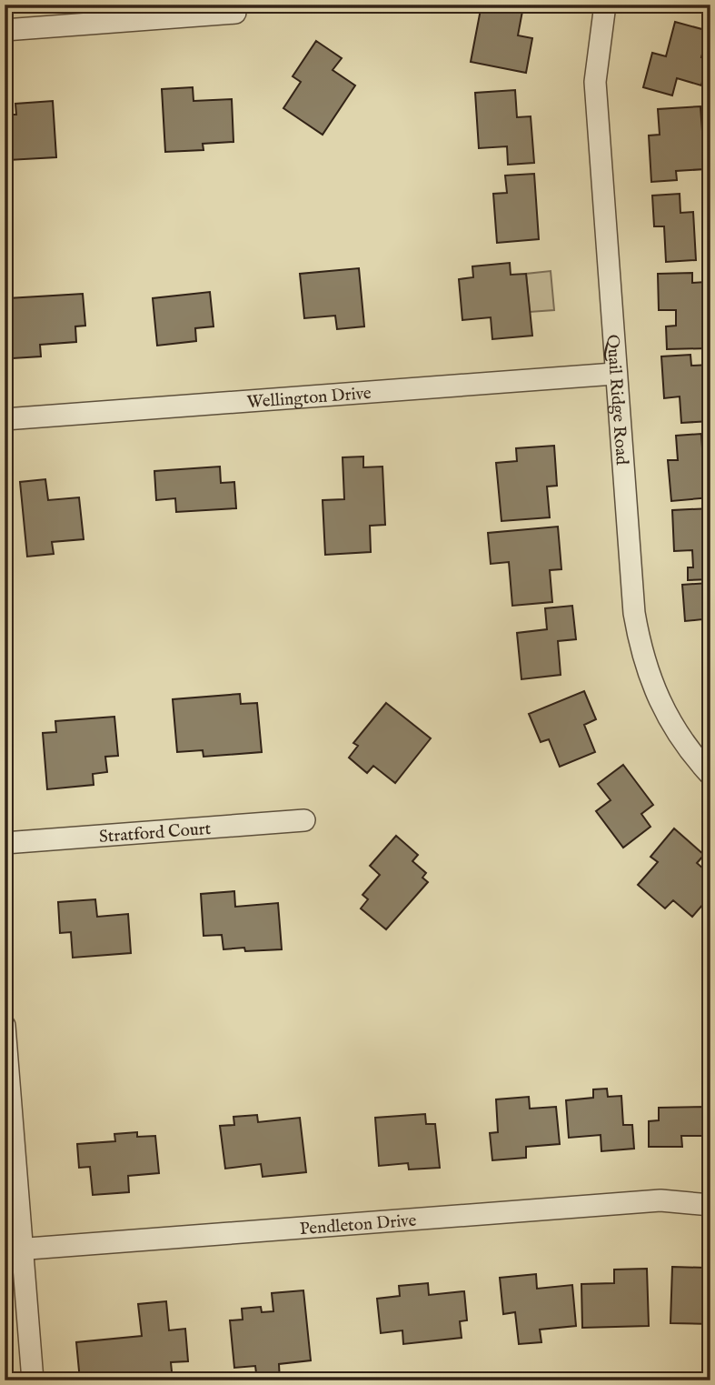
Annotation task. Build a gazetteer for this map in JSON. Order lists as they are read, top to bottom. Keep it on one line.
{"streets":{"street":["Wellington Drive","Quail Ridge Road","Stratford Court","Pendleton Drive"]},"crossings":[["Wellington Drive","Quail Ridge Road"]]}
